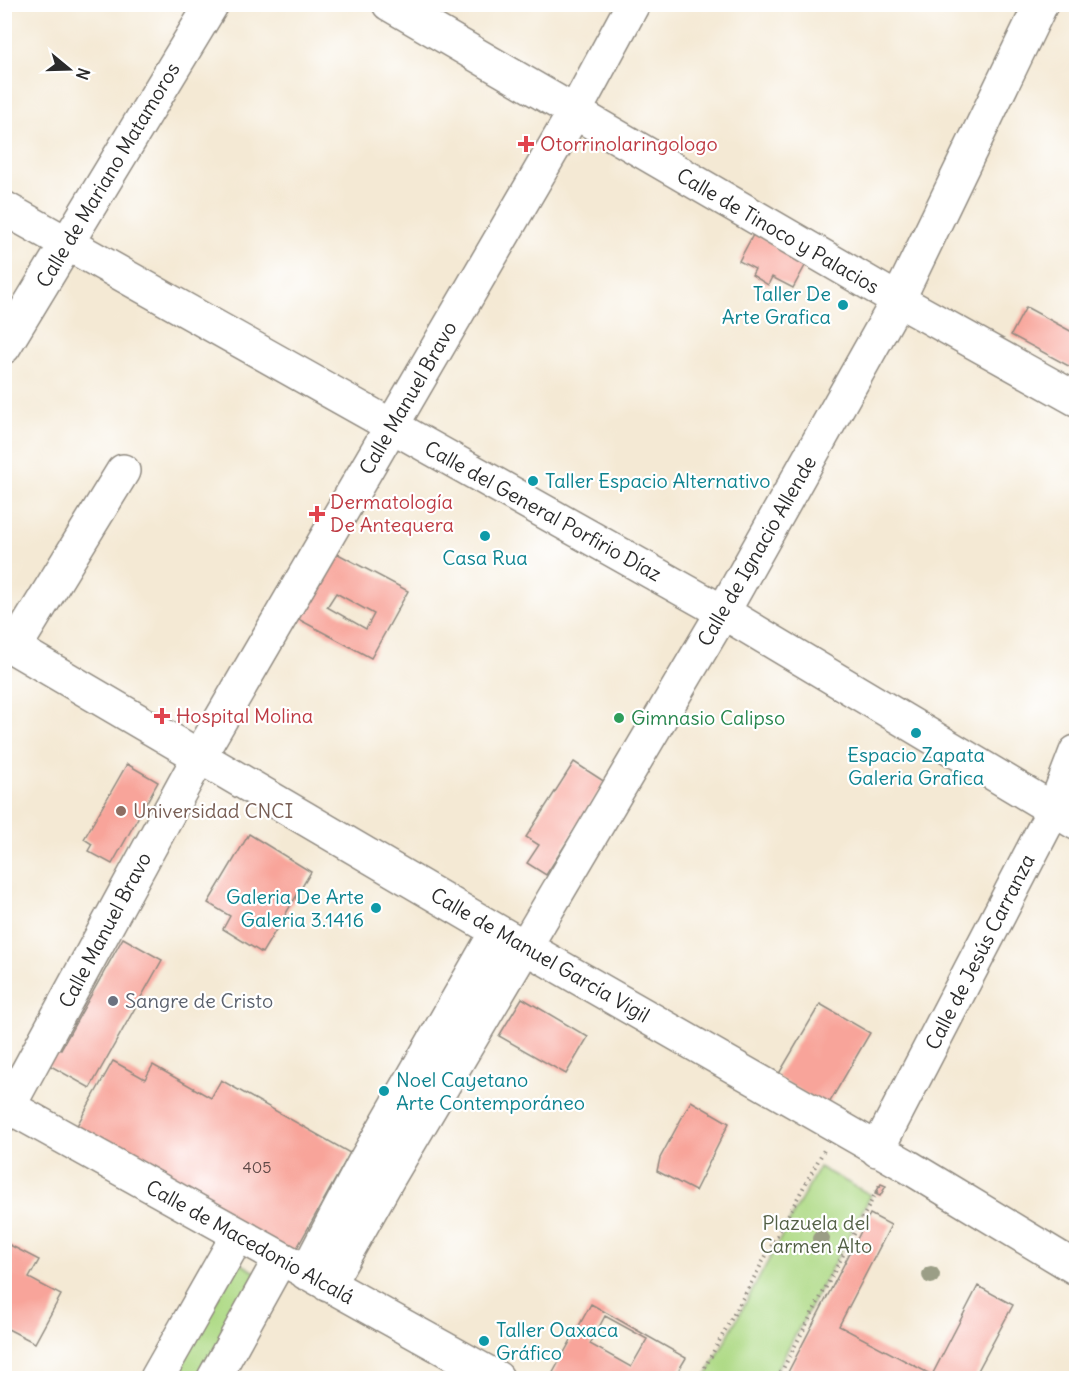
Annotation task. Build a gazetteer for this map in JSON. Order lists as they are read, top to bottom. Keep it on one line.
{"streets":{"street":["Calle de Mariano Matamoros","Calle de Tinoco y Palacios","Calle Manuel Bravo","Calle del General Porfirio Díaz","Calle de Ignacio Allende","Calle de Jesús Carranza","Calle de Manuel García Vigil","Calle de Macedonio Alcalá"]},"crossings":[["Calle de Mariano Matamoros","Calle del General Porfirio Díaz"],["Calle de Tinoco y Palacios","Calle Manuel Bravo"],["Calle de Tinoco y Palacios","Calle de Ignacio Allende"],["Calle Manuel Bravo","Calle del General Porfirio Díaz"],["Calle Manuel Bravo","Calle de Manuel García Vigil"],["Calle Manuel Bravo","Calle de Macedonio Alcalá"],["Calle del General Porfirio Díaz","Calle de Ignacio Allende"],["Calle del General Porfirio Díaz","Calle de Jesús Carranza"],["Calle de Ignacio Allende","Calle de Manuel García Vigil"],["Calle de Ignacio Allende","Calle de Macedonio Alcalá"],["Calle de Jesús Carranza","Calle de Manuel García Vigil"]],"parks":["Plazuela del Carmen Alto"],"places":{"health":["Otorrinolaringologo","Dermatología De Antequera","Hospital Molina"],"other":["Taller De Arte Grafica","Taller Espacio Alternativo","Casa Rua","Gimnasio Calipso","Espacio Zapata Galeria Grafica","Universidad CNCI","Galeria De Arte Galeria 3.1416","Sangre de Cristo","Noel Cayetano Arte Contemporáneo","Taller Oaxaca Gráfico"]},"house_numbers":["405"],"north":"right"}
